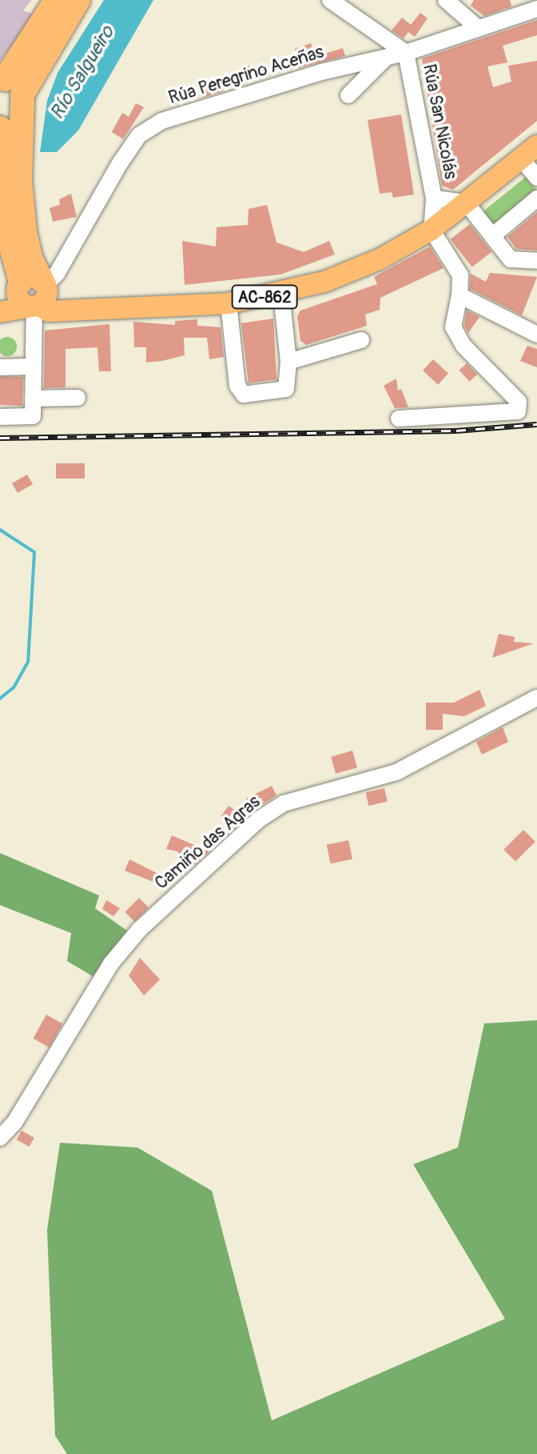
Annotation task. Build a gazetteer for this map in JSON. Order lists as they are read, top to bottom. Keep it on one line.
{"streets":{"main road":["AC-862"],"street":["Rúa Peregrino Aceñas","Rúa San Nicolás","Camiño das Agras"]},"crossings":[["Rúa Peregrino Aceñas","Rúa San Nicolás"],["Rúa Peregrino Aceñas","AC-862"],["Rúa San Nicolás","AC-862"]],"water":["Río Salgueiro"]}
